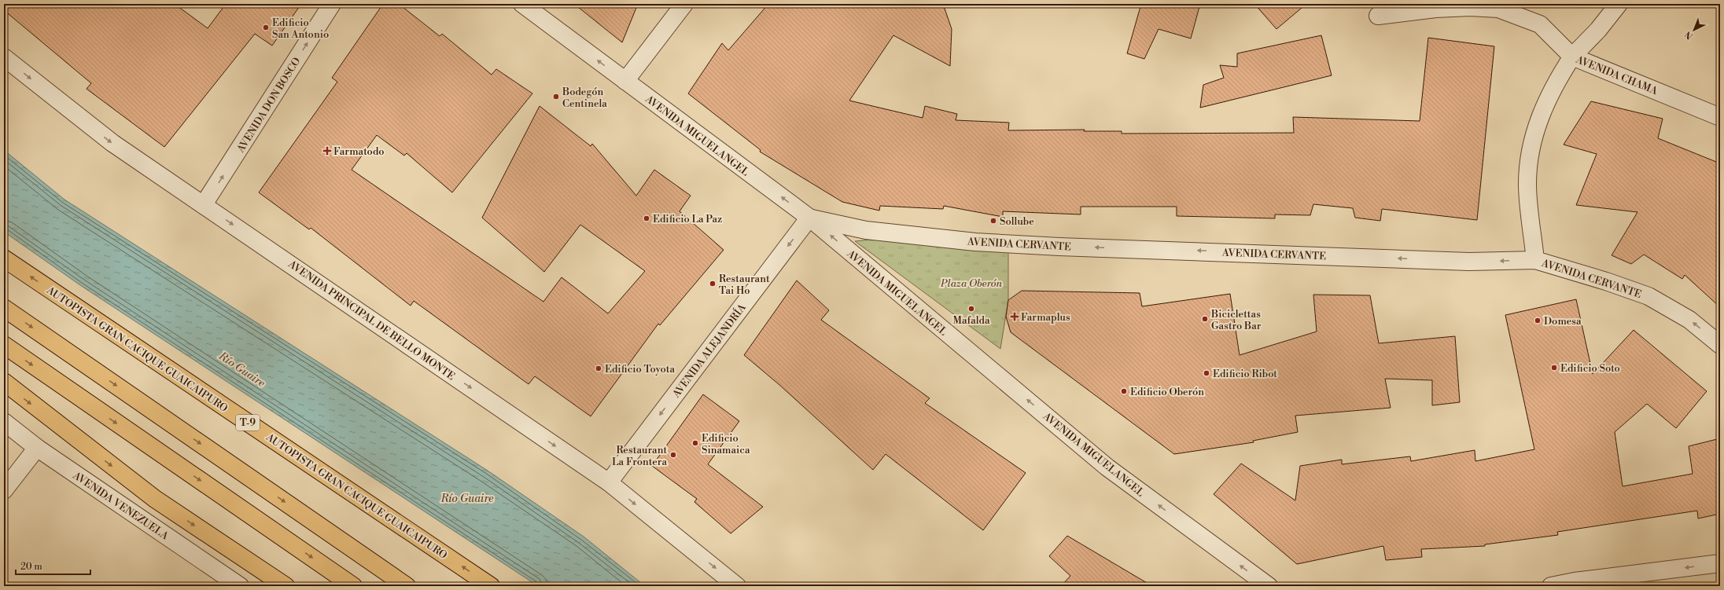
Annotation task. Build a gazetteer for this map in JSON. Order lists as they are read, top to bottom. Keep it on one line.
{"streets":{"highway":["AUTOPISTA GRAN CACIQUE GUAICAIPURO","T-9"],"street":["AVENIDA CHAMA","AVENIDA DON BOSCO","AVENIDA MIGUELANGEL","AVENIDA CERVANTE","AVENIDA PRINCIPAL DE BELLO MONTE","AVENIDA ALEJANDRÍA","AVENIDA VENEZUELA"]},"crossings":[["AVENIDA CHAMA","AVENIDA CERVANTE"],["AVENIDA DON BOSCO","AVENIDA PRINCIPAL DE BELLO MONTE"],["AVENIDA MIGUELANGEL","AVENIDA CERVANTE"],["AVENIDA MIGUELANGEL","AVENIDA ALEJANDRÍA"],["AVENIDA CERVANTE","AVENIDA ALEJANDRÍA"],["AVENIDA PRINCIPAL DE BELLO MONTE","AVENIDA ALEJANDRÍA"]],"one_way":["AVENIDA DON BOSCO","AVENIDA MIGUELANGEL","AVENIDA CERVANTE","AVENIDA PRINCIPAL DE BELLO MONTE","AVENIDA ALEJANDRÍA"],"water":["Río Guaire"],"parks":["Plaza Oberón"],"places":{"other":["Edificio San Antonio","Bodegón Centinela","Edificio La Paz","Sollube","Restaurant Tai Ho","Mafalda","Biciclettas Gastro Bar","Domesa","Edificio Soto","Edificio Toyota","Edificio Ribot","Edificio Oberón","Edificio Sinamaica","Restaurant La Frontera"],"health":["Farmatodo","Farmaplus"]},"scale_bar":"20 m","north":"bottom left"}
